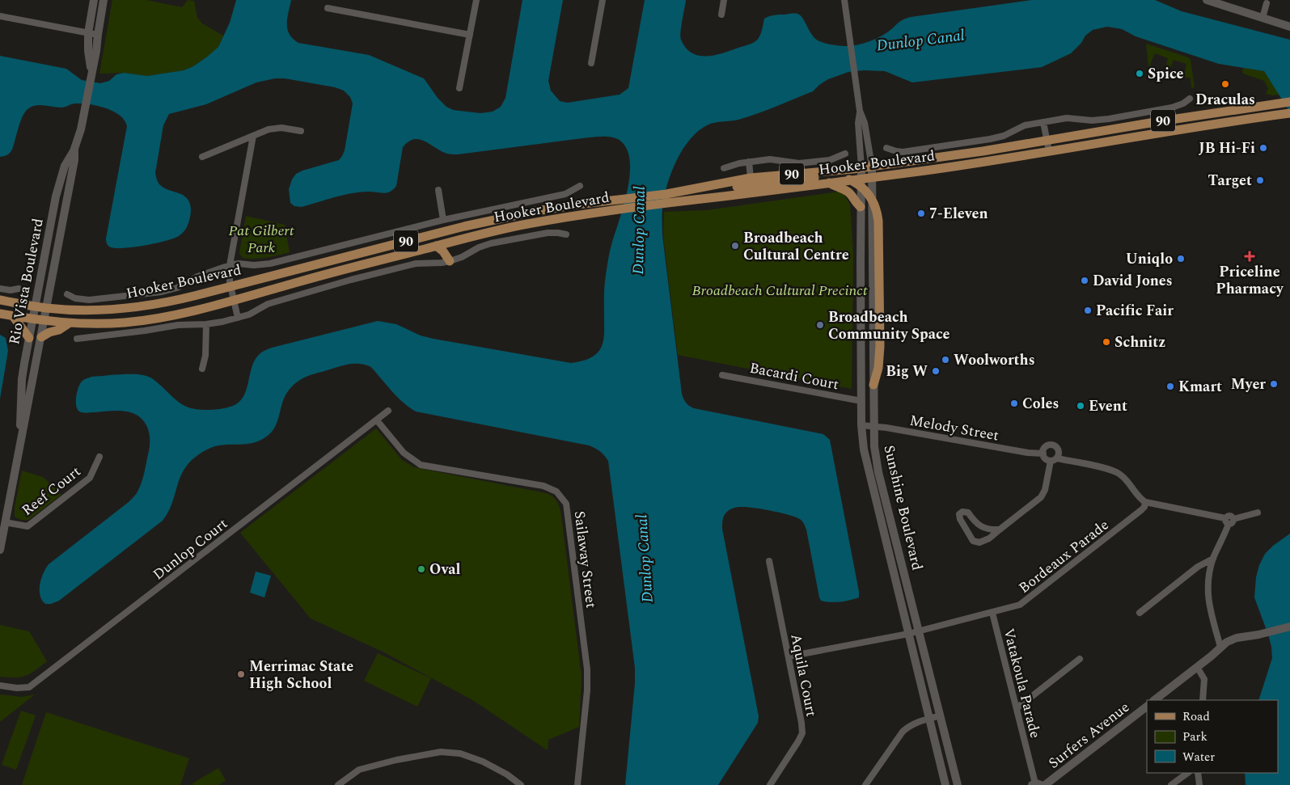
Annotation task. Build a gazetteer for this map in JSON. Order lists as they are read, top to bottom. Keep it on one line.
{"streets":{"main road":["90","Hooker Boulevard"],"street":["Rio Vista Boulevard","Bacardi Court","Melody Street","Reef Court","Sunshine Boulevard","Dunlop Court","Bordeaux Parade","Sailaway Street","Aquila Court","Vatakoula Parade","Surfers Avenue"]},"crossings":[["Hooker Boulevard","Rio Vista Boulevard"],["Hooker Boulevard","Sunshine Boulevard"],["Rio Vista Boulevard","Reef Court"],["Bacardi Court","Sunshine Boulevard"],["Melody Street","Sunshine Boulevard"],["Sunshine Boulevard","Bordeaux Parade"],["Dunlop Court","Sailaway Street"],["Bordeaux Parade","Aquila Court"],["Bordeaux Parade","Vatakoula Parade"]],"water":["Dunlop Canal"],"parks":["Pat Gilbert Park","Broadbeach Cultural Precinct"],"places":{"other":["Spice","Draculas","JB Hi-Fi","Target","7-Eleven","Broadbeach Cultural Centre","Uniqlo","David Jones","Pacific Fair","Broadbeach Community Space","Schnitz","Woolworths","Big W","Myer","Kmart","Coles","Event","Oval","Merrimac State High School"],"health":["Priceline Pharmacy"]},"legend":["Road","Park","Water"]}
